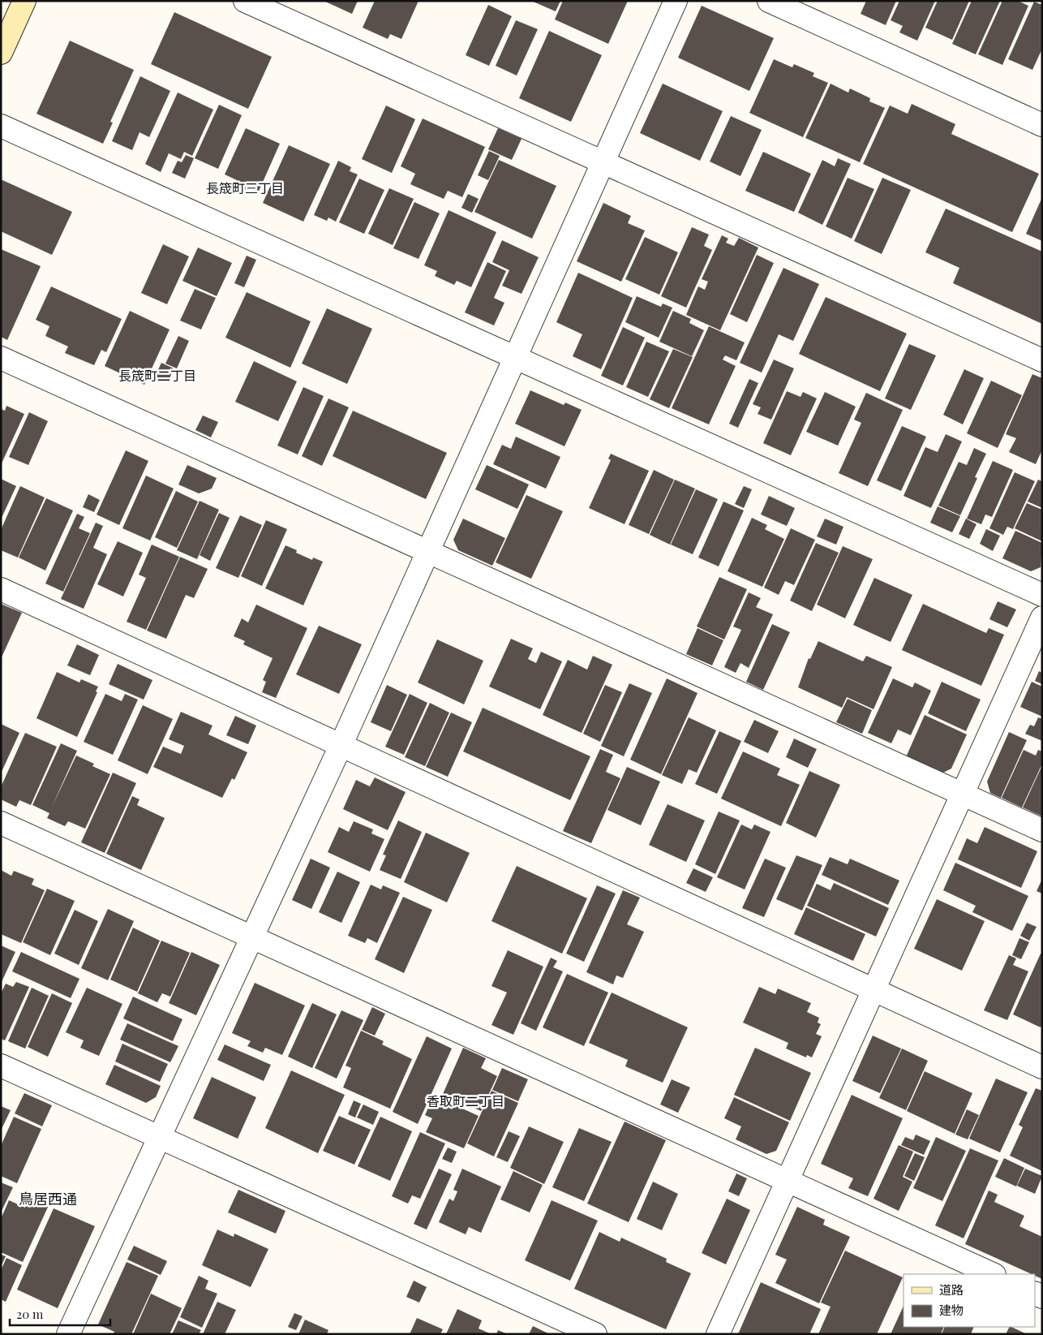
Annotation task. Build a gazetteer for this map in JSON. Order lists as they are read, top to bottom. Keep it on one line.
{"districts":["長筬町三丁目","長筬町二丁目","香取町二丁目","鳥居西通"],"legend":["道路","建物"],"scale_bar":"20 m"}
